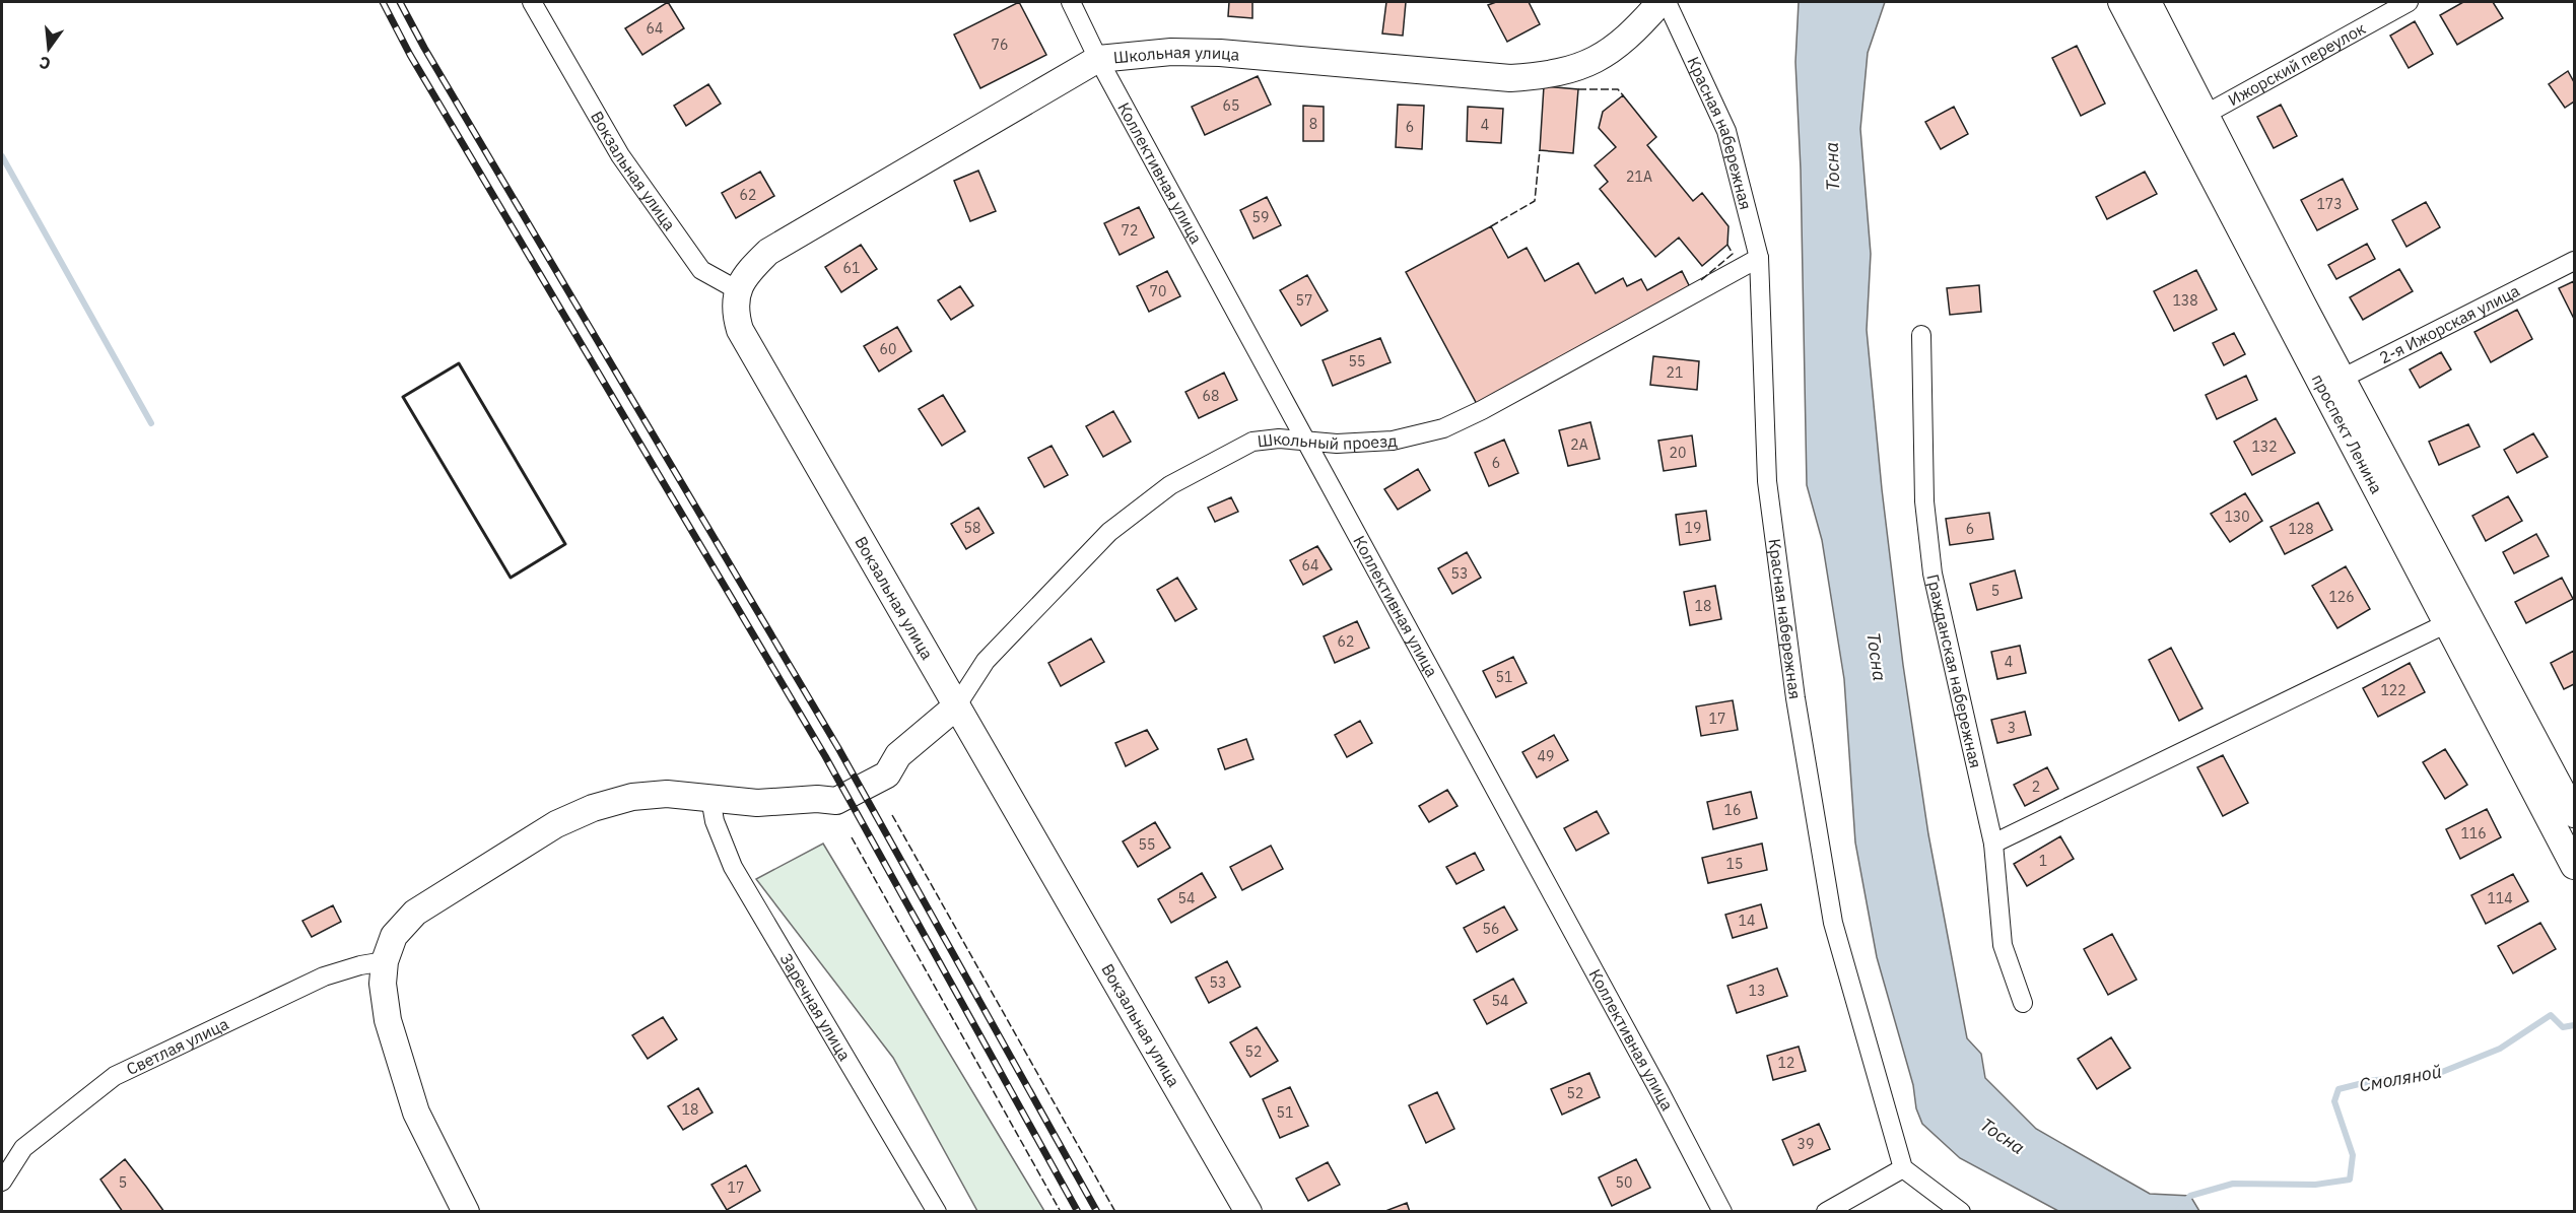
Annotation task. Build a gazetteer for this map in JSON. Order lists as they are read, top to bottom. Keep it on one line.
{"streets":{"street":["Школьная улица","Ижорский переулок","Красная набережная","Вокзальная улица","Коллективная улица","2-я Ижорская улица","проспект Ленина","Школьный проезд","Гражданская набережная","Заречная улица","Светлая улица"]},"crossings":[["Школьная улица","Вокзальная улица"],["Школьная улица","Коллективная улица"],["Ижорский переулок","проспект Ленина"],["Красная набережная","Школьный проезд"],["Вокзальная улица","Школьный проезд"],["Коллективная улица","Школьный проезд"],["2-я Ижорская улица","проспект Ленина"]],"water":["Тосна","Смоляной"],"house_numbers":["64","76","65","8","4","6","21А","62","173","59","72","61","70","57","138","60","55","21","68","2А","132","20","6","130","58","19","6","128","64","53","5","126","18","62","4","51","122","17","3","49","2","16","116","55","1","15","54","114","14","56","53","13","54","52","12","52","18","51","39","5","50","17"],"north":"bottom"}
